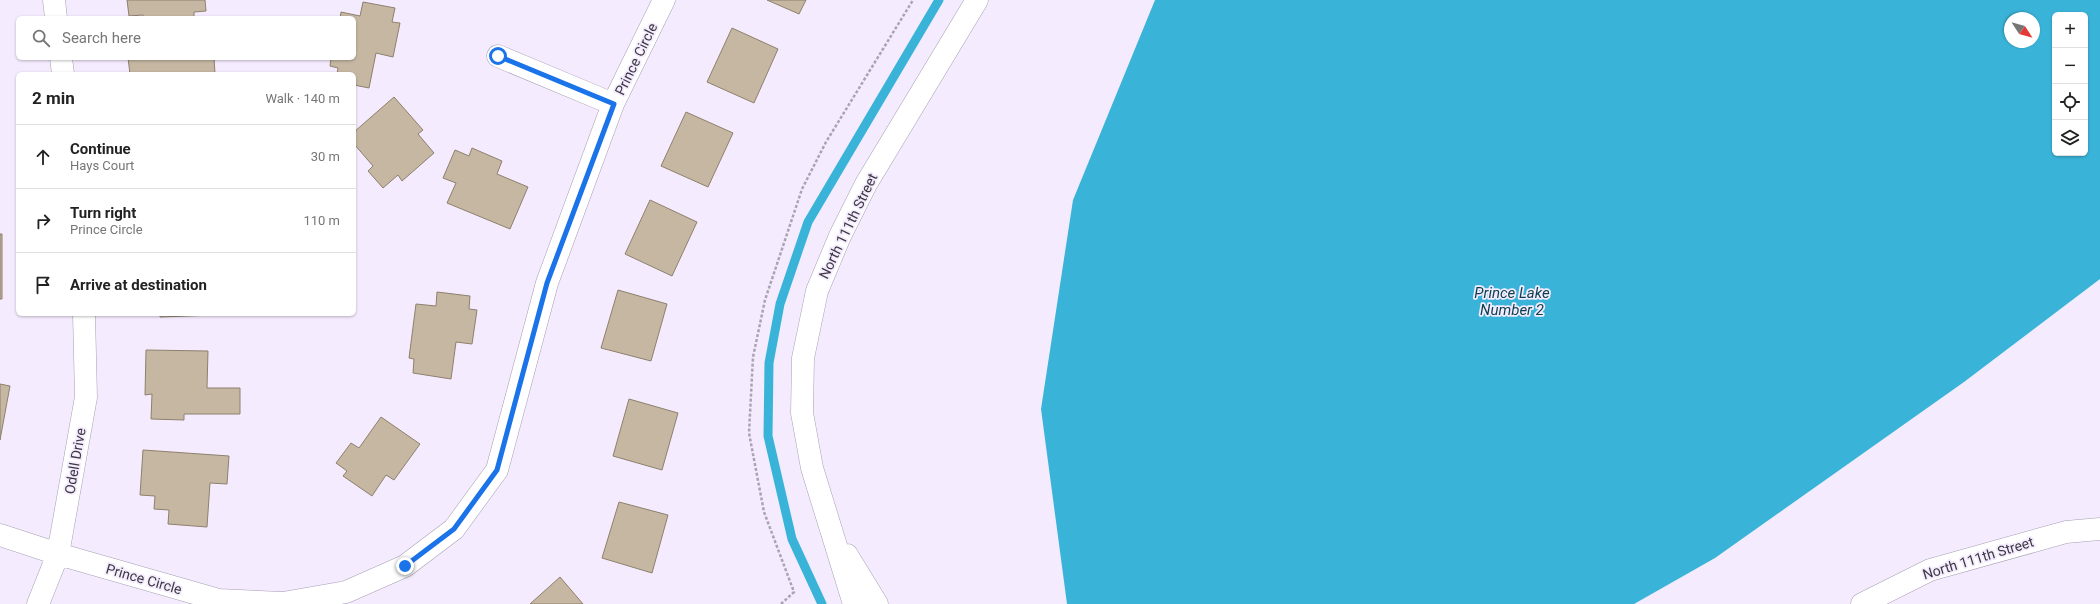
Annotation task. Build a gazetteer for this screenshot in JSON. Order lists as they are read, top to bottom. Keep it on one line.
{"streets":{"street":["Prince Circle","North 111th Street","Odell Drive"]},"crossings":[["Prince Circle","Odell Drive"]],"water":["Prince Lake Number 2"],"north":"bottom right","page":{"map_buttons":["+","−"],"search":"Search here","heading":["2 min","Walk · 140 m"],"list":[["Continue","Hays Court","30 m"],["Turn right","Prince Circle","110 m"],"Arrive at destination"]}}
